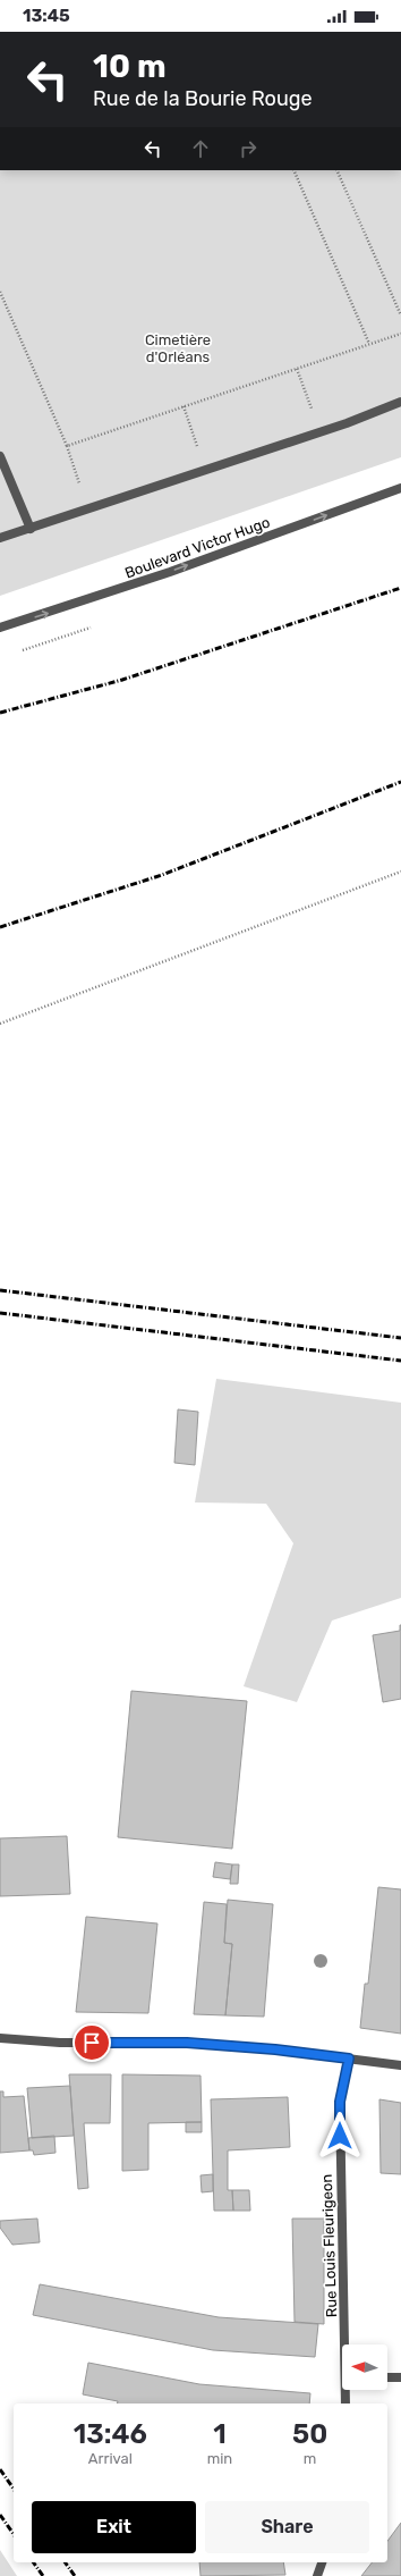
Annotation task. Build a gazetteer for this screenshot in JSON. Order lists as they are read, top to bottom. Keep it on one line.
{"streets":{"street":["Boulevard Victor Hugo","Rue Louis Fleurigeon"]},"one_way":["Boulevard Victor Hugo"],"parks":["Cimetière d'Orléans"],"north":"left","page":{"status":"13:45","turn":["10 m","Rue de la Bourie Rouge"],"eta":["13:46","Arrival","1","min","50","m"],"buttons":["Exit","Share"]}}
